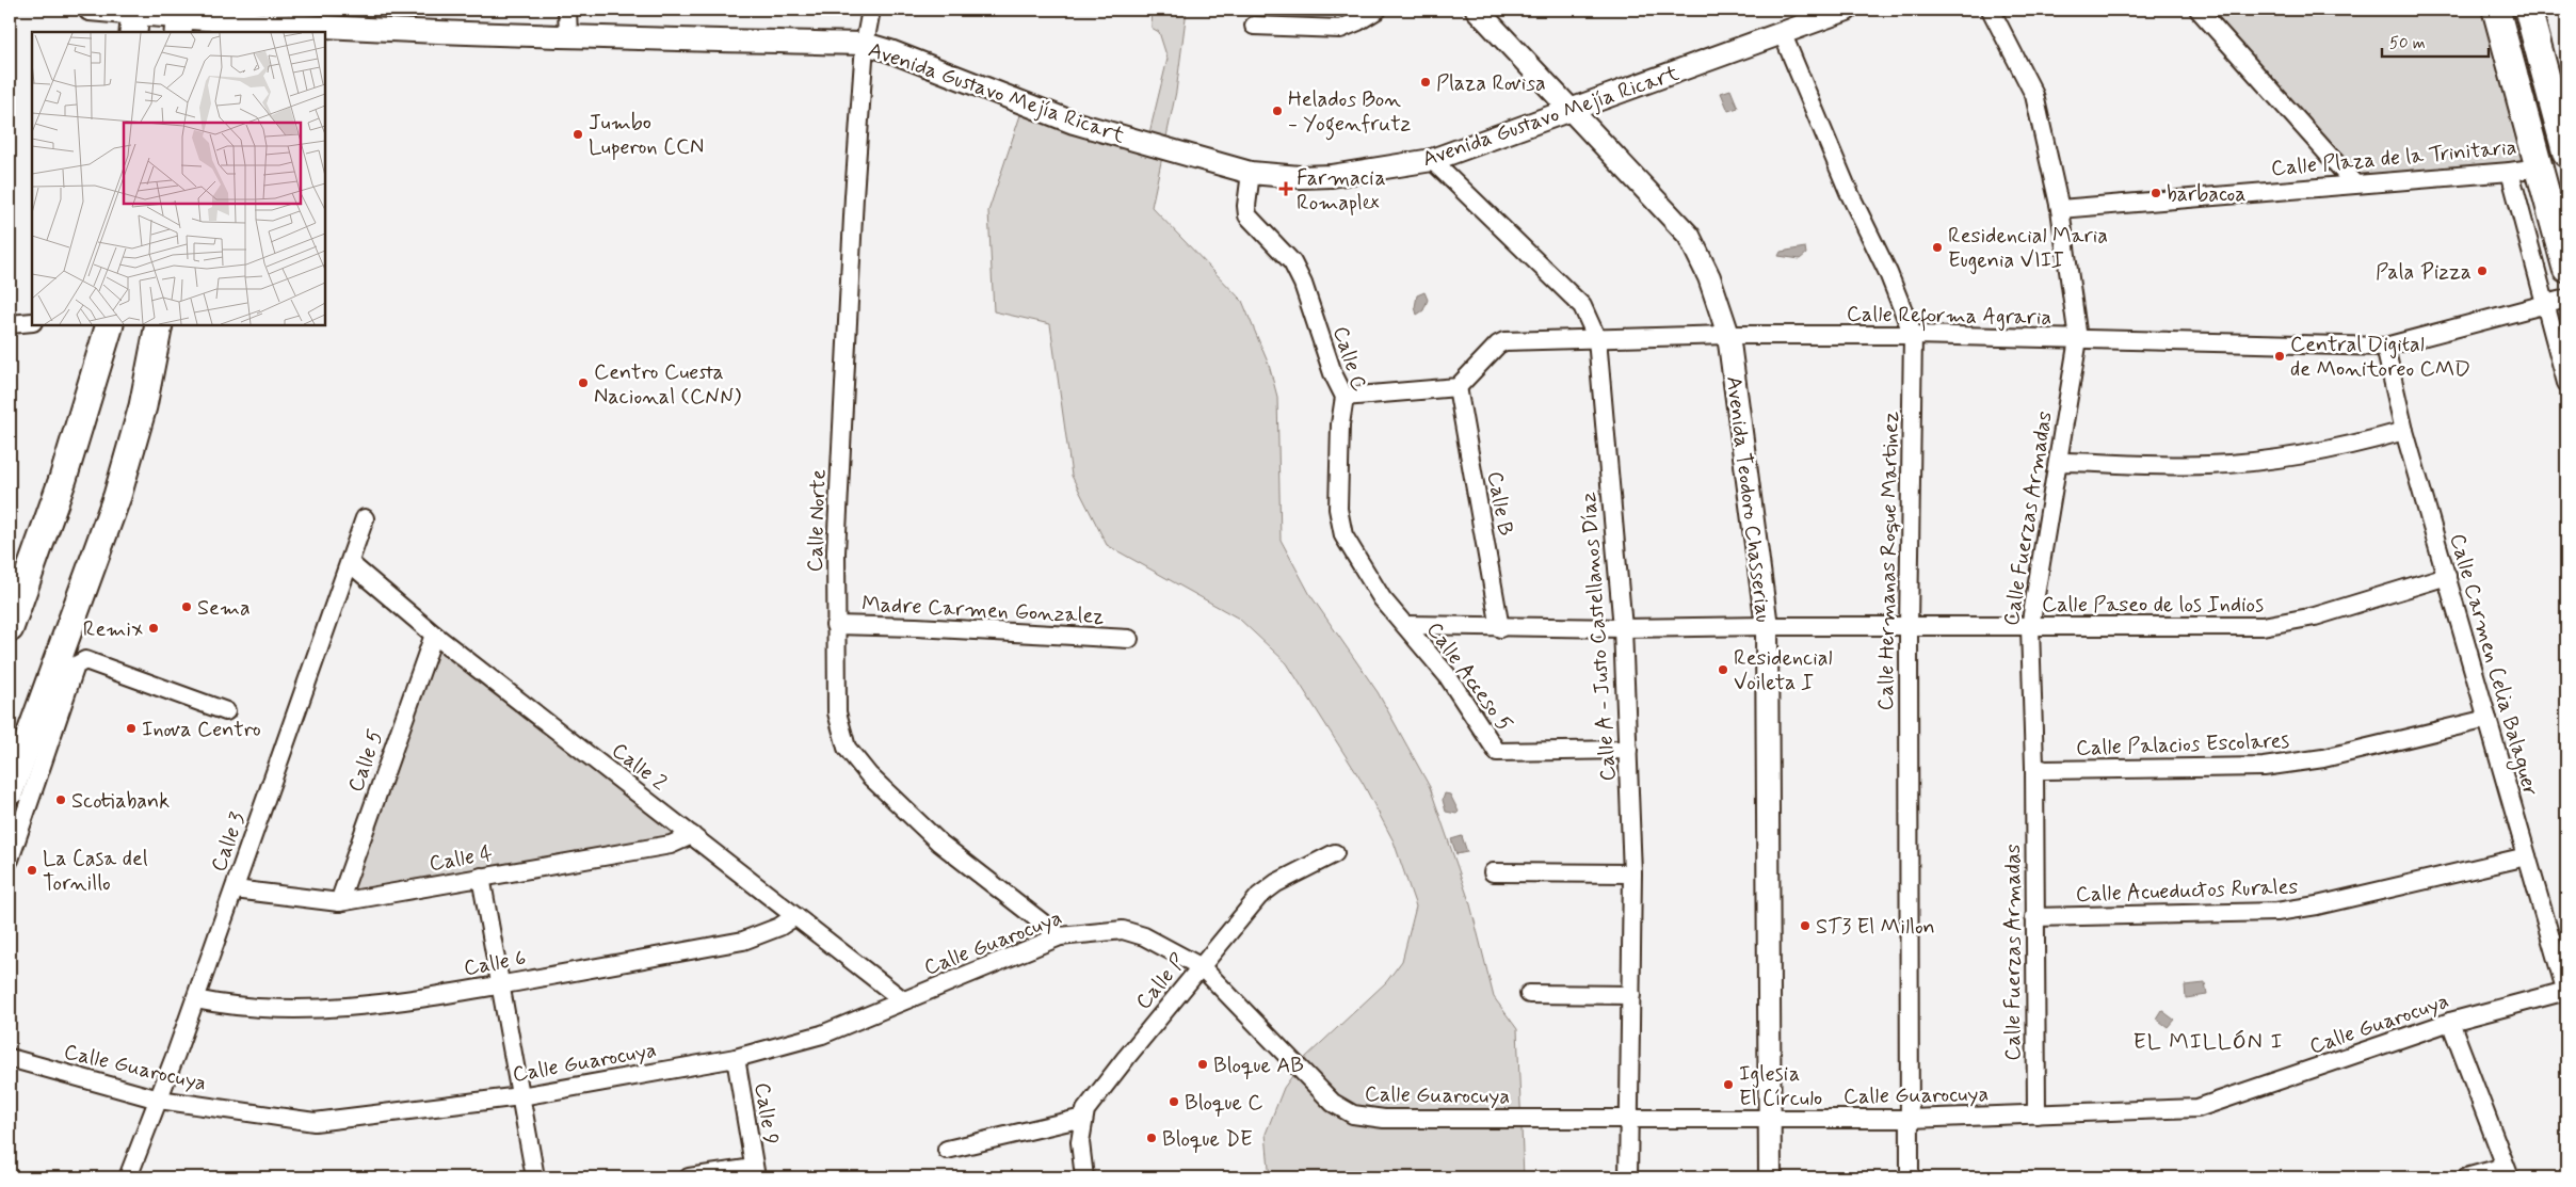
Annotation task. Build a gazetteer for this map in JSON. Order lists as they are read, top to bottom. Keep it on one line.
{"streets":{"street":["Avenida Gustavo Mejía Ricart","Calle Plaza de la Trinitaria","Calle Reforma Agraria","Calle C","Avenida Teodoro Chasseriau","Calle B","Calle Fuerzas Armadas","Calle Norte","Calle Hermanas Roque Martinez","Calle Paseo de los Indios","Madre Carmen Gonzalez","Calle A - Justo Castellanos Díaz","Calle Carmen Celia Balaguer","Calle Acceso 5","Calle Palacios Escolares","Calle 5","Calle 2","Calle 3","Calle 4","Calle Acueductos Rurales","Calle Guarocuya","Calle 6","Calle P","Calle 9"]},"crossings":[["Avenida Gustavo Mejía Ricart","Calle C"],["Avenida Gustavo Mejía Ricart","Avenida Teodoro Chasseriau"],["Avenida Gustavo Mejía Ricart","Calle Norte"],["Avenida Gustavo Mejía Ricart","Calle Hermanas Roque Martinez"],["Avenida Gustavo Mejía Ricart","Calle A - Justo Castellanos Díaz"],["Calle Plaza de la Trinitaria","Calle Fuerzas Armadas"],["Calle Reforma Agraria","Avenida Teodoro Chasseriau"],["Calle Reforma Agraria","Calle B"],["Calle Reforma Agraria","Calle Fuerzas Armadas"],["Calle Reforma Agraria","Calle Hermanas Roque Martinez"],["Calle Reforma Agraria","Calle A - Justo Castellanos Díaz"],["Calle Reforma Agraria","Calle Carmen Celia Balaguer"],["Calle C","Calle Paseo de los Indios"],["Calle C","Calle Acceso 5"],["Avenida Teodoro Chasseriau","Calle Paseo de los Indios"],["Avenida Teodoro Chasseriau","Calle Guarocuya"],["Calle B","Calle Paseo de los Indios"],["Calle Fuerzas Armadas","Calle Paseo de los Indios"],["Calle Fuerzas Armadas","Calle Palacios Escolares"],["Calle Fuerzas Armadas","Calle Acueductos Rurales"],["Calle Fuerzas Armadas","Calle Guarocuya"],["Calle Norte","Madre Carmen Gonzalez"],["Calle Norte","Calle Guarocuya"],["Calle Hermanas Roque Martinez","Calle Paseo de los Indios"],["Calle Hermanas Roque Martinez","Calle Guarocuya"],["Calle Paseo de los Indios","Calle A - Justo Castellanos Díaz"],["Calle Paseo de los Indios","Calle Carmen Celia Balaguer"],["Calle Paseo de los Indios","Calle Acceso 5"],["Calle A - Justo Castellanos Díaz","Calle Acceso 5"],["Calle A - Justo Castellanos Díaz","Calle Guarocuya"],["Calle Carmen Celia Balaguer","Calle Palacios Escolares"],["Calle Carmen Celia Balaguer","Calle Acueductos Rurales"],["Calle Carmen Celia Balaguer","Calle Guarocuya"],["Calle 5","Calle 2"],["Calle 5","Calle 4"],["Calle 2","Calle 3"],["Calle 2","Calle 4"],["Calle 2","Calle Guarocuya"],["Calle 2","Calle 6"],["Calle 3","Calle 4"],["Calle 3","Calle Guarocuya"],["Calle 3","Calle 6"],["Calle Guarocuya","Calle P"],["Calle Guarocuya","Calle 9"]],"districts":["EL MILLÓN I"],"places":{"other":["Plaza Rovisa","Helados Bon - Yogenfrutz","Jumbo Luperon CCN","barbacoa","Residencial Maria Eugenia VIII","Pala Pizza","Central Digital de Monitoreo CMD","Centro Cuesta Nacional (CNN)","Sema","Remix","Residencial Voileta I","Inova Centro","Scotiabank","La Casa del Tornillo","ST3 El Millon","Bloque AB","Iglesia El Círculo","Bloque C","Bloque DE"],"health":["Farmacia Romaplex"]},"scale_bar":"50 m"}
